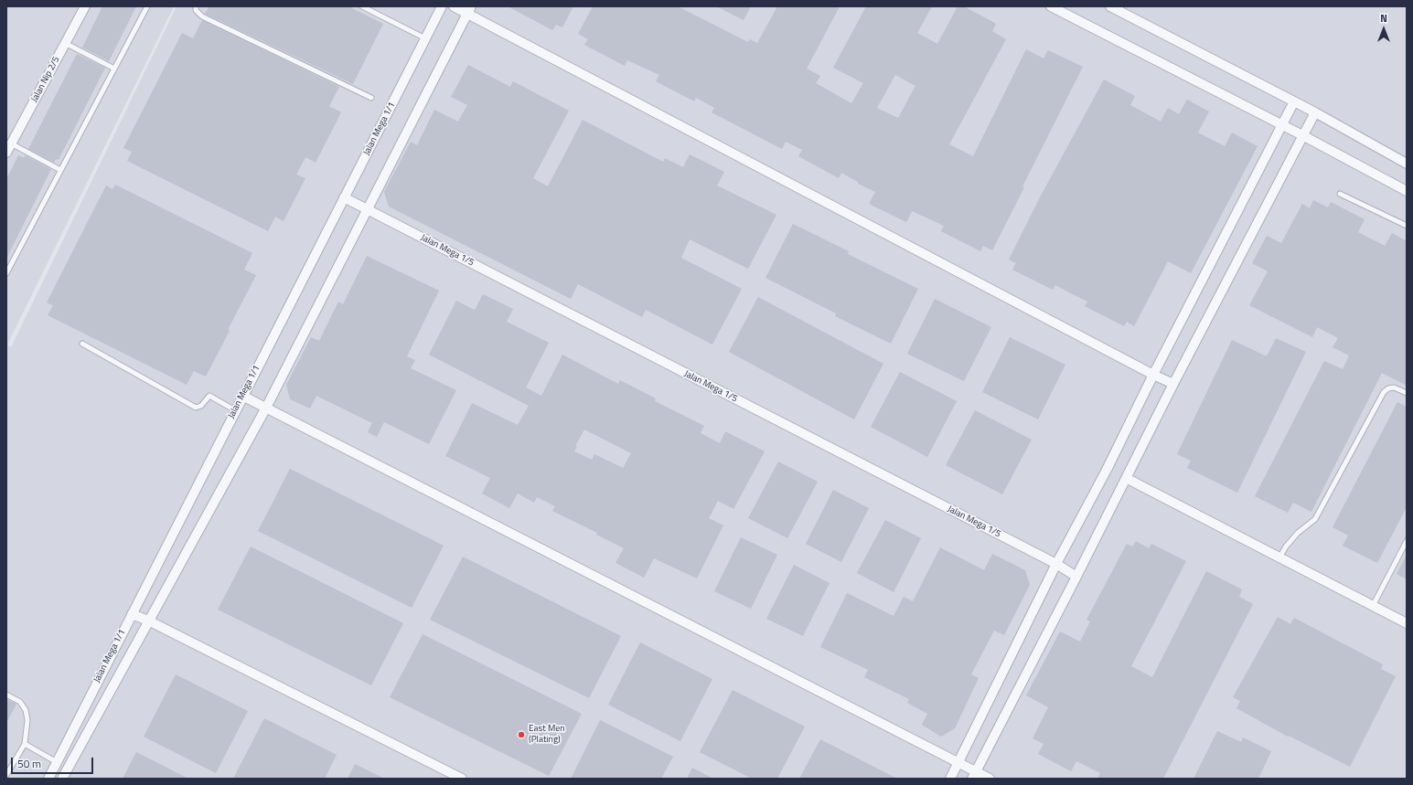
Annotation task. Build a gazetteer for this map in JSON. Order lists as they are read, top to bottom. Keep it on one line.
{"streets":{"street":["Jalan Nip 2/5","Jalan Mega 1/1","Jalan Mega 1/5"]},"crossings":[["Jalan Mega 1/1","Jalan Mega 1/5"]],"places":["East Men (Plating)"],"scale_bar":"50 m","north":"top"}
